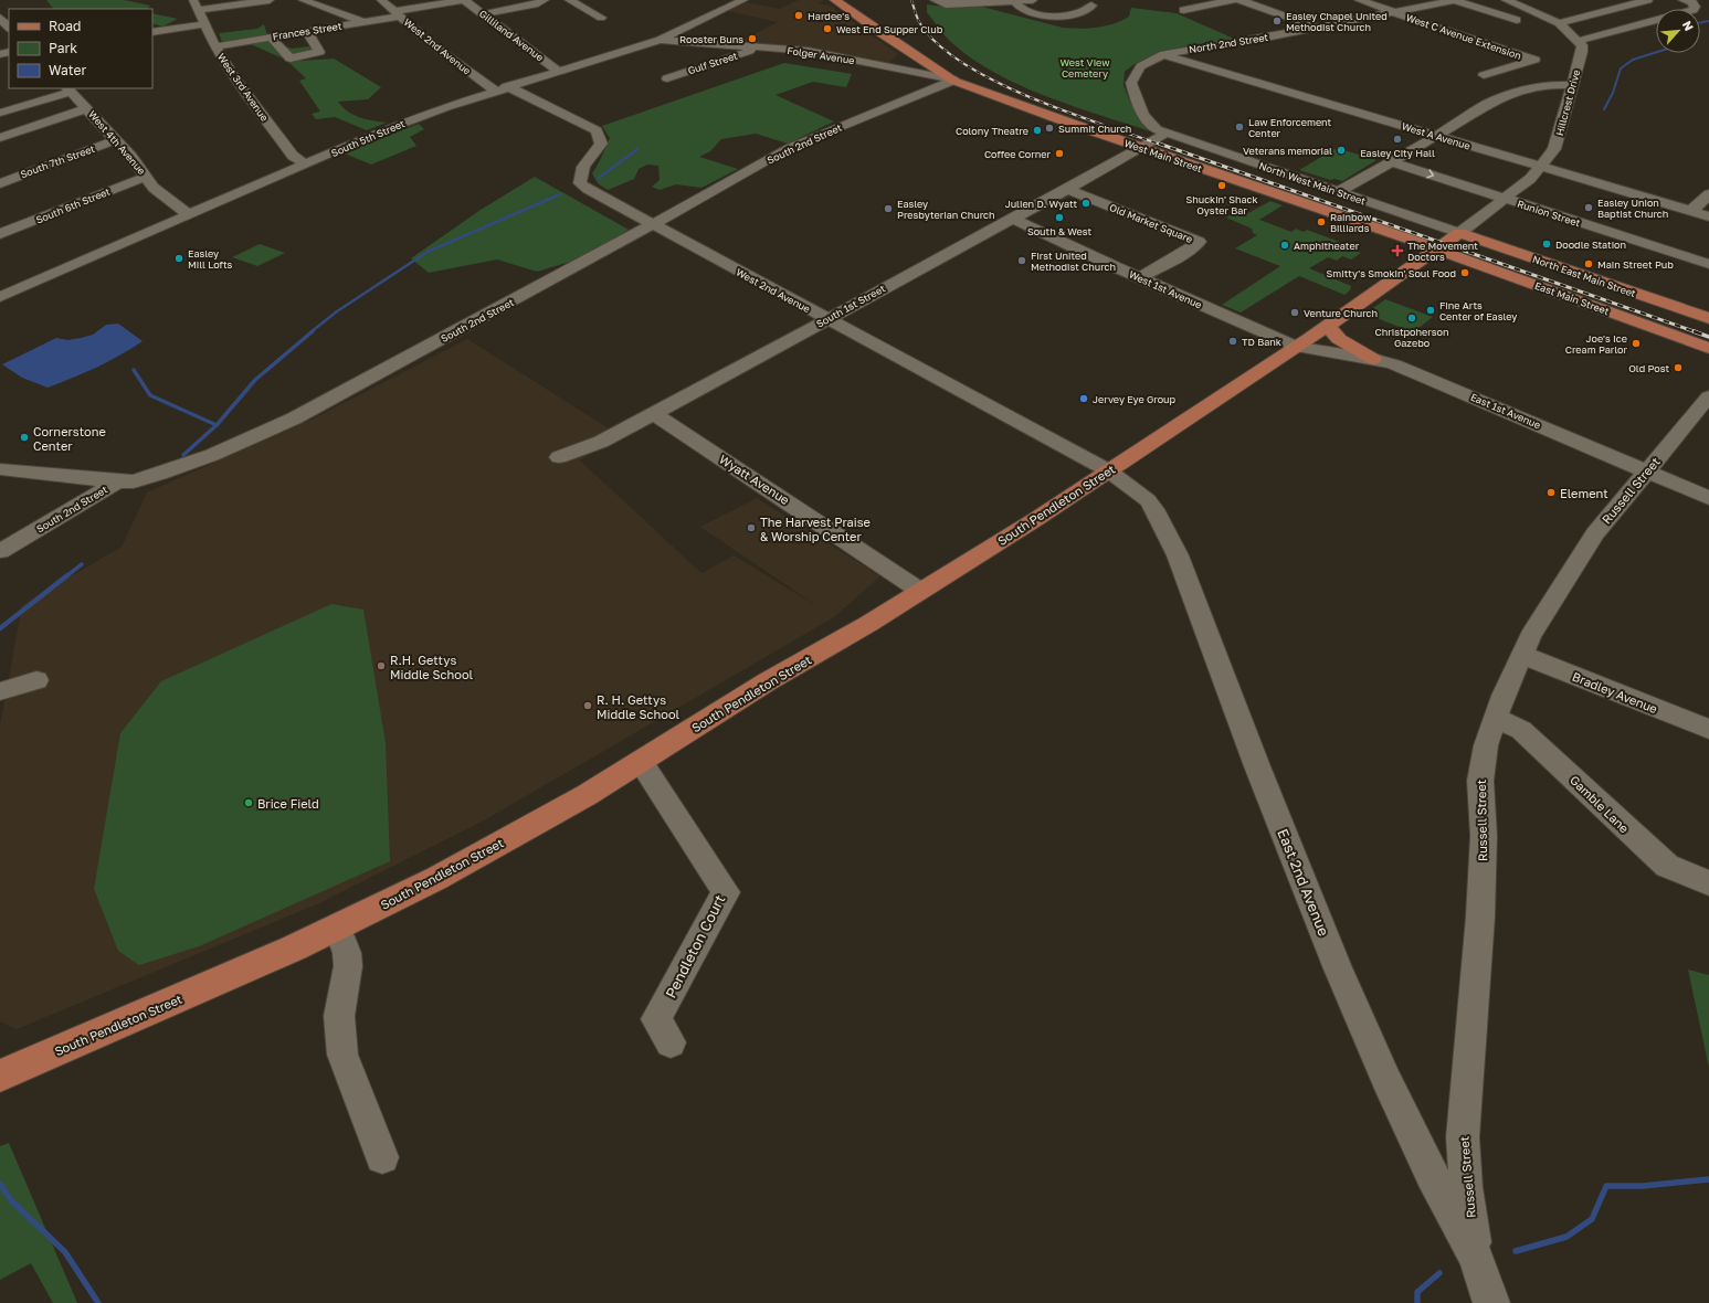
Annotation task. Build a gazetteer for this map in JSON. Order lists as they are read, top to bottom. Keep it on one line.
{"streets":{"main road":["West Main Street","North East Main Street","East Main Street","South Pendleton Street"],"street":["Frances Street","Gilliland Avenue","West C Avenue Extension","North 2nd Street","West 2nd Avenue","Folger Avenue","Gulf Street","West 3rd Avenue","Hillcrest Drive","West A Avenue","South 5th Street","West 4th Avenue","South 2nd Street","South 7th Street","North West Main Street","South 6th Street","Runion Street","Old Market Square","West 1st Avenue","South 1st Street","East 1st Avenue","Wyatt Avenue","Russell Street","Bradley Avenue","Gamble Lane","East 2nd Avenue","Pendleton Court"]},"crossings":[["Frances Street","Gilliland Avenue"],["Frances Street","West 2nd Avenue"],["Frances Street","West 3rd Avenue"],["Gilliland Avenue","South 5th Street"],["West C Avenue Extension","North 2nd Street"],["North 2nd Street","West A Avenue"],["North 2nd Street","North West Main Street"],["West 2nd Avenue","South 5th Street"],["West 2nd Avenue","South 2nd Street"],["West 2nd Avenue","South 1st Street"],["West 2nd Avenue","South Pendleton Street"],["West 2nd Avenue","East 2nd Avenue"],["Folger Avenue","Gulf Street"],["Folger Avenue","South 5th Street"],["Folger Avenue","South 2nd Street"],["Folger Avenue","West Main Street"],["West 3rd Avenue","South 5th Street"],["Hillcrest Drive","West A Avenue"],["Hillcrest Drive","North West Main Street"],["Hillcrest Drive","Runion Street"],["Hillcrest Drive","North East Main Street"],["Hillcrest Drive","South Pendleton Street"],["South 5th Street","West 4th Avenue"],["West 4th Avenue","South 7th Street"],["West 4th Avenue","South 6th Street"],["South 2nd Street","West Main Street"],["West Main Street","East Main Street"],["West Main Street","South 1st Street"],["West Main Street","South Pendleton Street"],["North West Main Street","North East Main Street"],["North West Main Street","South Pendleton Street"],["Old Market Square","West 1st Avenue"],["Old Market Square","South 1st Street"],["North East Main Street","South Pendleton Street"],["West 1st Avenue","South 1st Street"],["West 1st Avenue","East 1st Avenue"],["West 1st Avenue","South Pendleton Street"],["East Main Street","South Pendleton Street"],["South 1st Street","Wyatt Avenue"],["East 1st Avenue","Russell Street"],["East 1st Avenue","South Pendleton Street"],["Wyatt Avenue","South Pendleton Street"],["Russell Street","Bradley Avenue"],["Russell Street","Gamble Lane"],["Russell Street","East 2nd Avenue"],["South Pendleton Street","East 2nd Avenue"],["South Pendleton Street","Pendleton Court"]],"parks":["West View Cemetery"],"places":{"other":["Hardee's","Easley Chapel United Methodist Church","West End Supper Club","Rooster Buns","Law Enforcement Center","Summit Church","Colony Theatre","Easley City Hall","Veterans memorial","Coffee Corner","Shuckin' Shack Oyster Bar","Julien D. Wyatt","Easley Union Baptist Church","Easley Presbyterian Church","South & West","Rainbow Billiards","Doodle Station","Amphitheater","Easley Mill Lofts","First United Methodist Church","Main Street Pub","Smitty's Smokin' Soul Food","Fine Arts Center of Easley","Venture Church","Christpoherson Gazebo","TD Bank","Joe's Ice Cream Parlor","Old Post","Jervey Eye Group","Cornerstone Center","Element","The Harvest Praise & Worship Center","R.H. Gettys Middle School","R. H. Gettys Middle School","Brice Field"],"health":["The Movement Doctors"]},"legend":["Road","Park","Water"],"north":"top right"}
